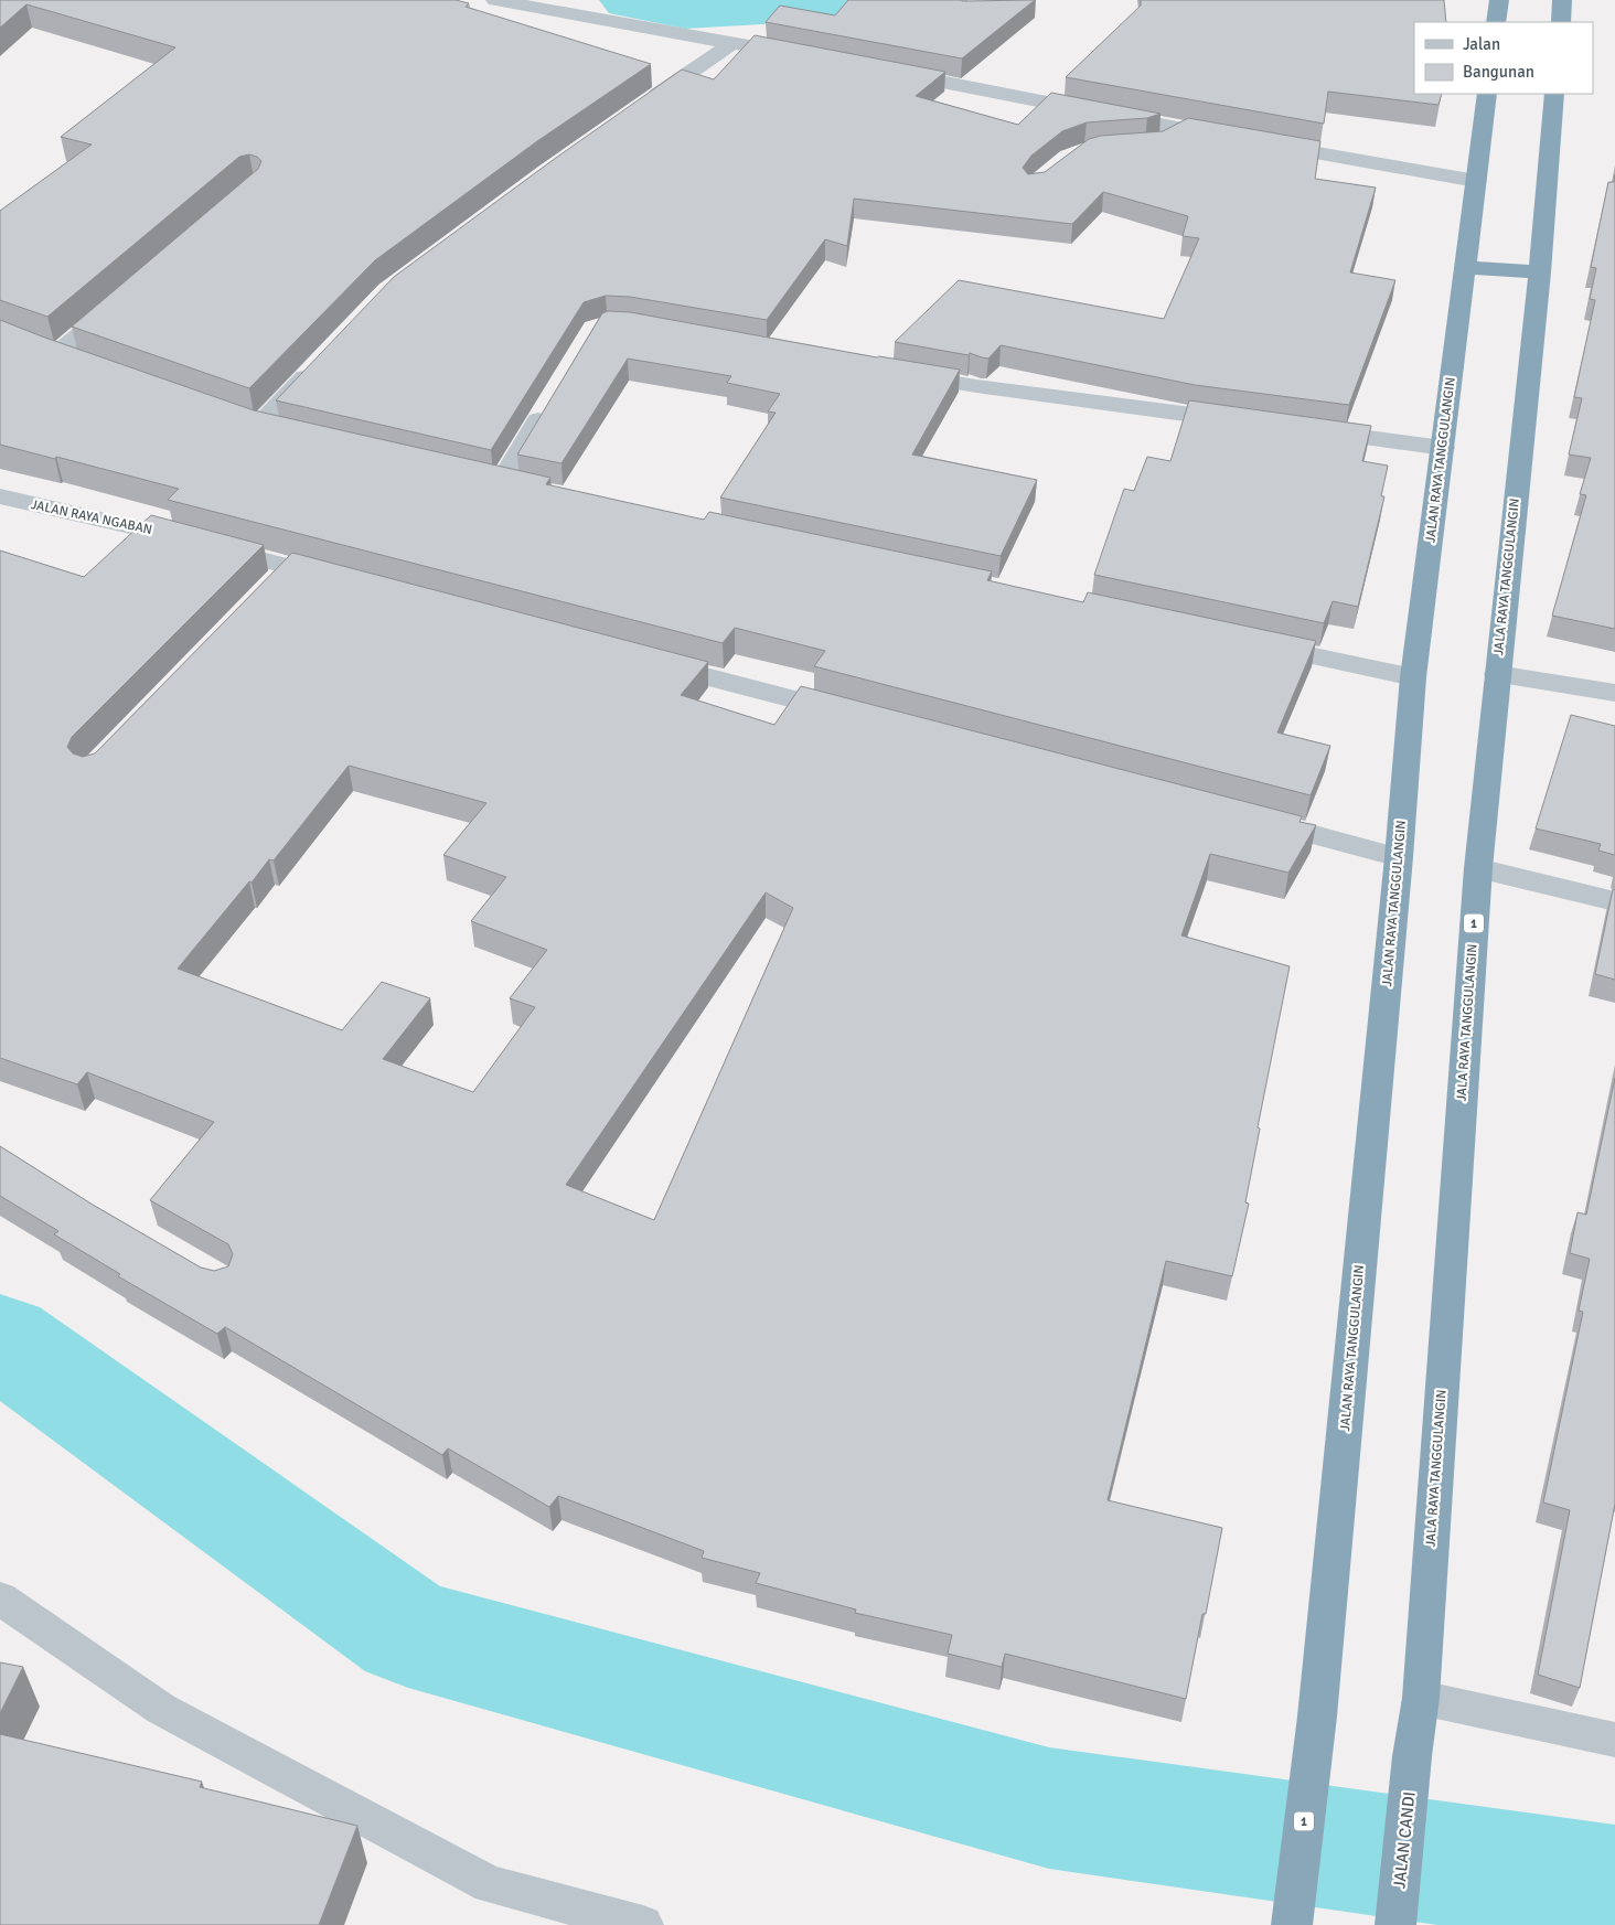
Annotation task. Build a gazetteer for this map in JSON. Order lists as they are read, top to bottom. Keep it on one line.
{"streets":{"highway":["JALAN RAYA TANGGULANGIN","JALA RAYA TANGGULANGIN","1","JALAN CANDI"],"street":["JALAN RAYA NGABAN"]},"crossings":[["JALA RAYA TANGGULANGIN","JALAN CANDI"]],"legend":["Jalan","Bangunan"]}
